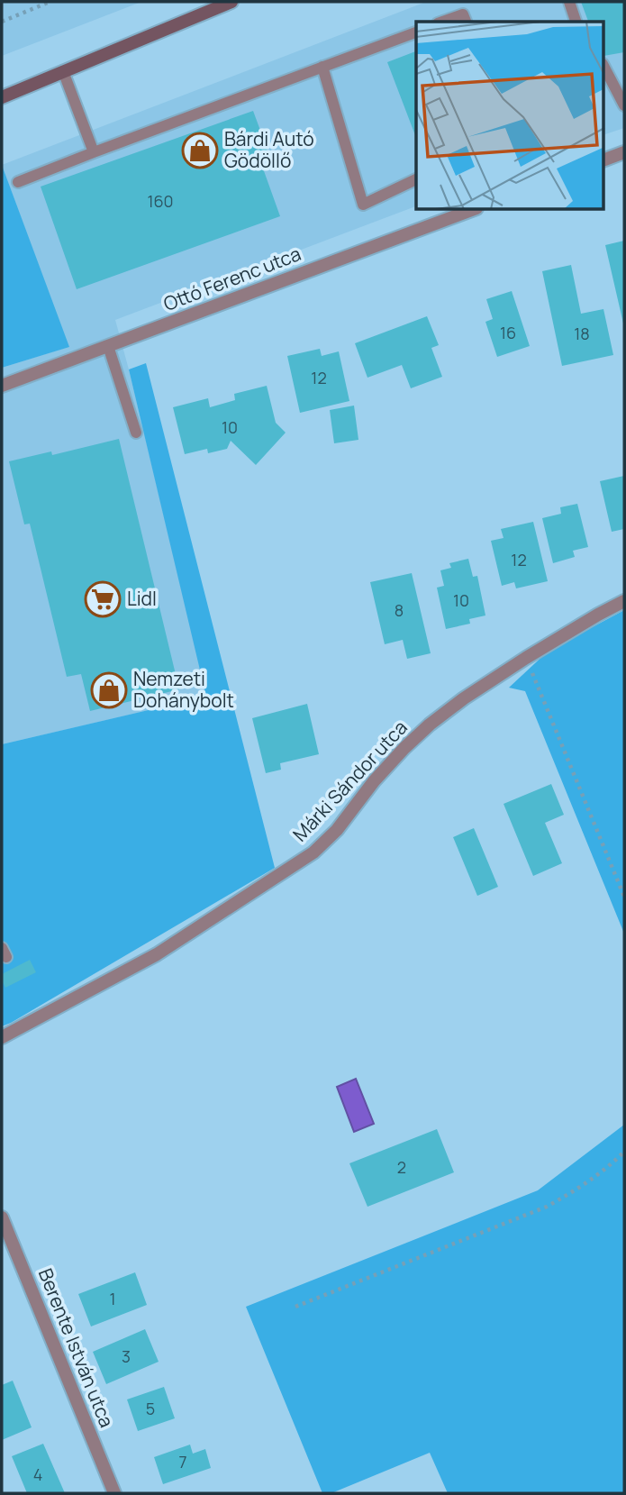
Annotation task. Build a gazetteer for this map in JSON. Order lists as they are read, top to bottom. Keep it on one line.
{"streets":{"street":["Ottó Ferenc utca","Márki Sándor utca","Berente István utca"]},"places":{"shop":["Bárdi Autó Gödöllő","Nemzeti Dohánybolt"],"supermarket":["Lidl"]},"house_numbers":["160","16","18","12","10","12","10","8","2","1","3","5","7","4"]}
